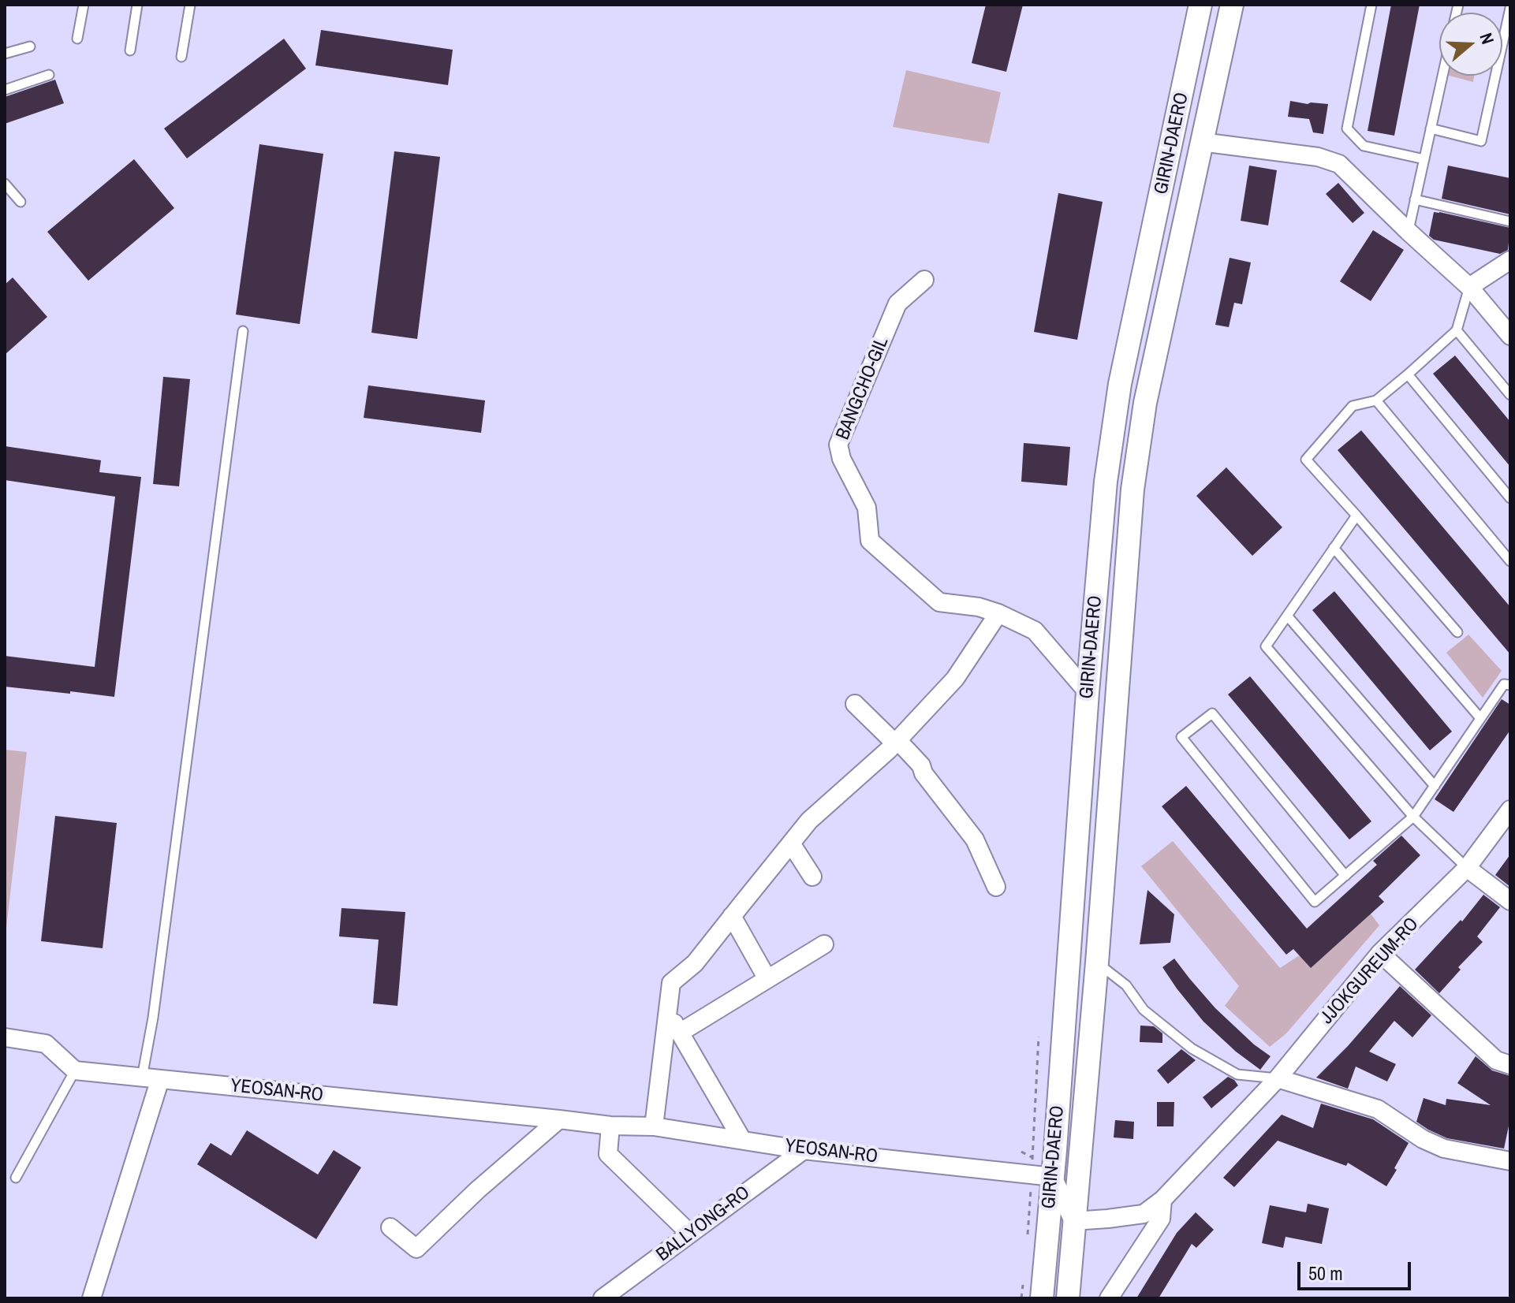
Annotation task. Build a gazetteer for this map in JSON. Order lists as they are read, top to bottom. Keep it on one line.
{"streets":{"street":["GIRIN-DAERO","BANGCHO-GIL","JJOKGUREUM-RO","YEOSAN-RO","BALLYONG-RO"]},"crossings":[["GIRIN-DAERO","BANGCHO-GIL"],["GIRIN-DAERO","JJOKGUREUM-RO"],["GIRIN-DAERO","YEOSAN-RO"],["YEOSAN-RO","BALLYONG-RO"]],"scale_bar":"50 m","north":"right"}
